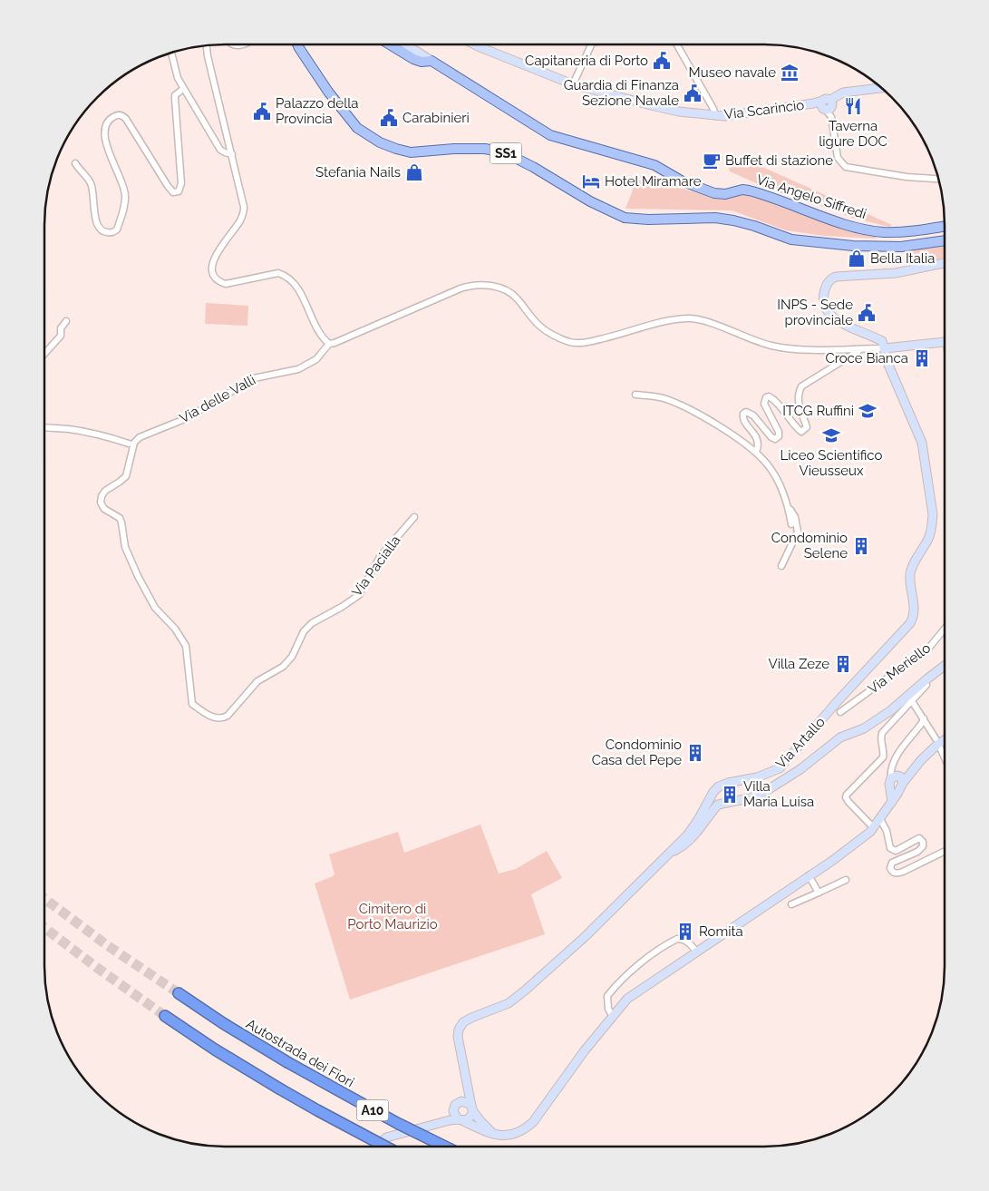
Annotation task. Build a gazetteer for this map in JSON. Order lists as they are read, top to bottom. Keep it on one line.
{"streets":{"highway":["Autostrada dei Fiori","A10"],"main road":["SS1","Via Angelo Siffredi"],"street":["Via Scarincio","Via delle Valli","Via Pacialla","Via Meriello","Via Artallo"]},"crossings":[["Via delle Valli","Via Pacialla"]],"parks":["Cimitero di Porto Maurizio"],"places":{"public building":["Capitaneria di Porto","Guardia di Finanza Sezione Navale","Palazzo della Provincia","Carabinieri","INPS - Sede provinciale"],"museum":["Museo navale"],"restaurant":["Taverna ligure DOC"],"cafe":["Buffet di stazione"],"shop":["Stefania Nails","Bella Italia"],"hotel":["Hotel Miramare"],"building":["Croce Bianca","Condominio Selene","Villa Zeze","Condominio Casa del Pepe","Villa Maria Luisa","Romita"],"school or university":["ITCG Ruffini","Liceo Scientifico Vieusseux"]}}
